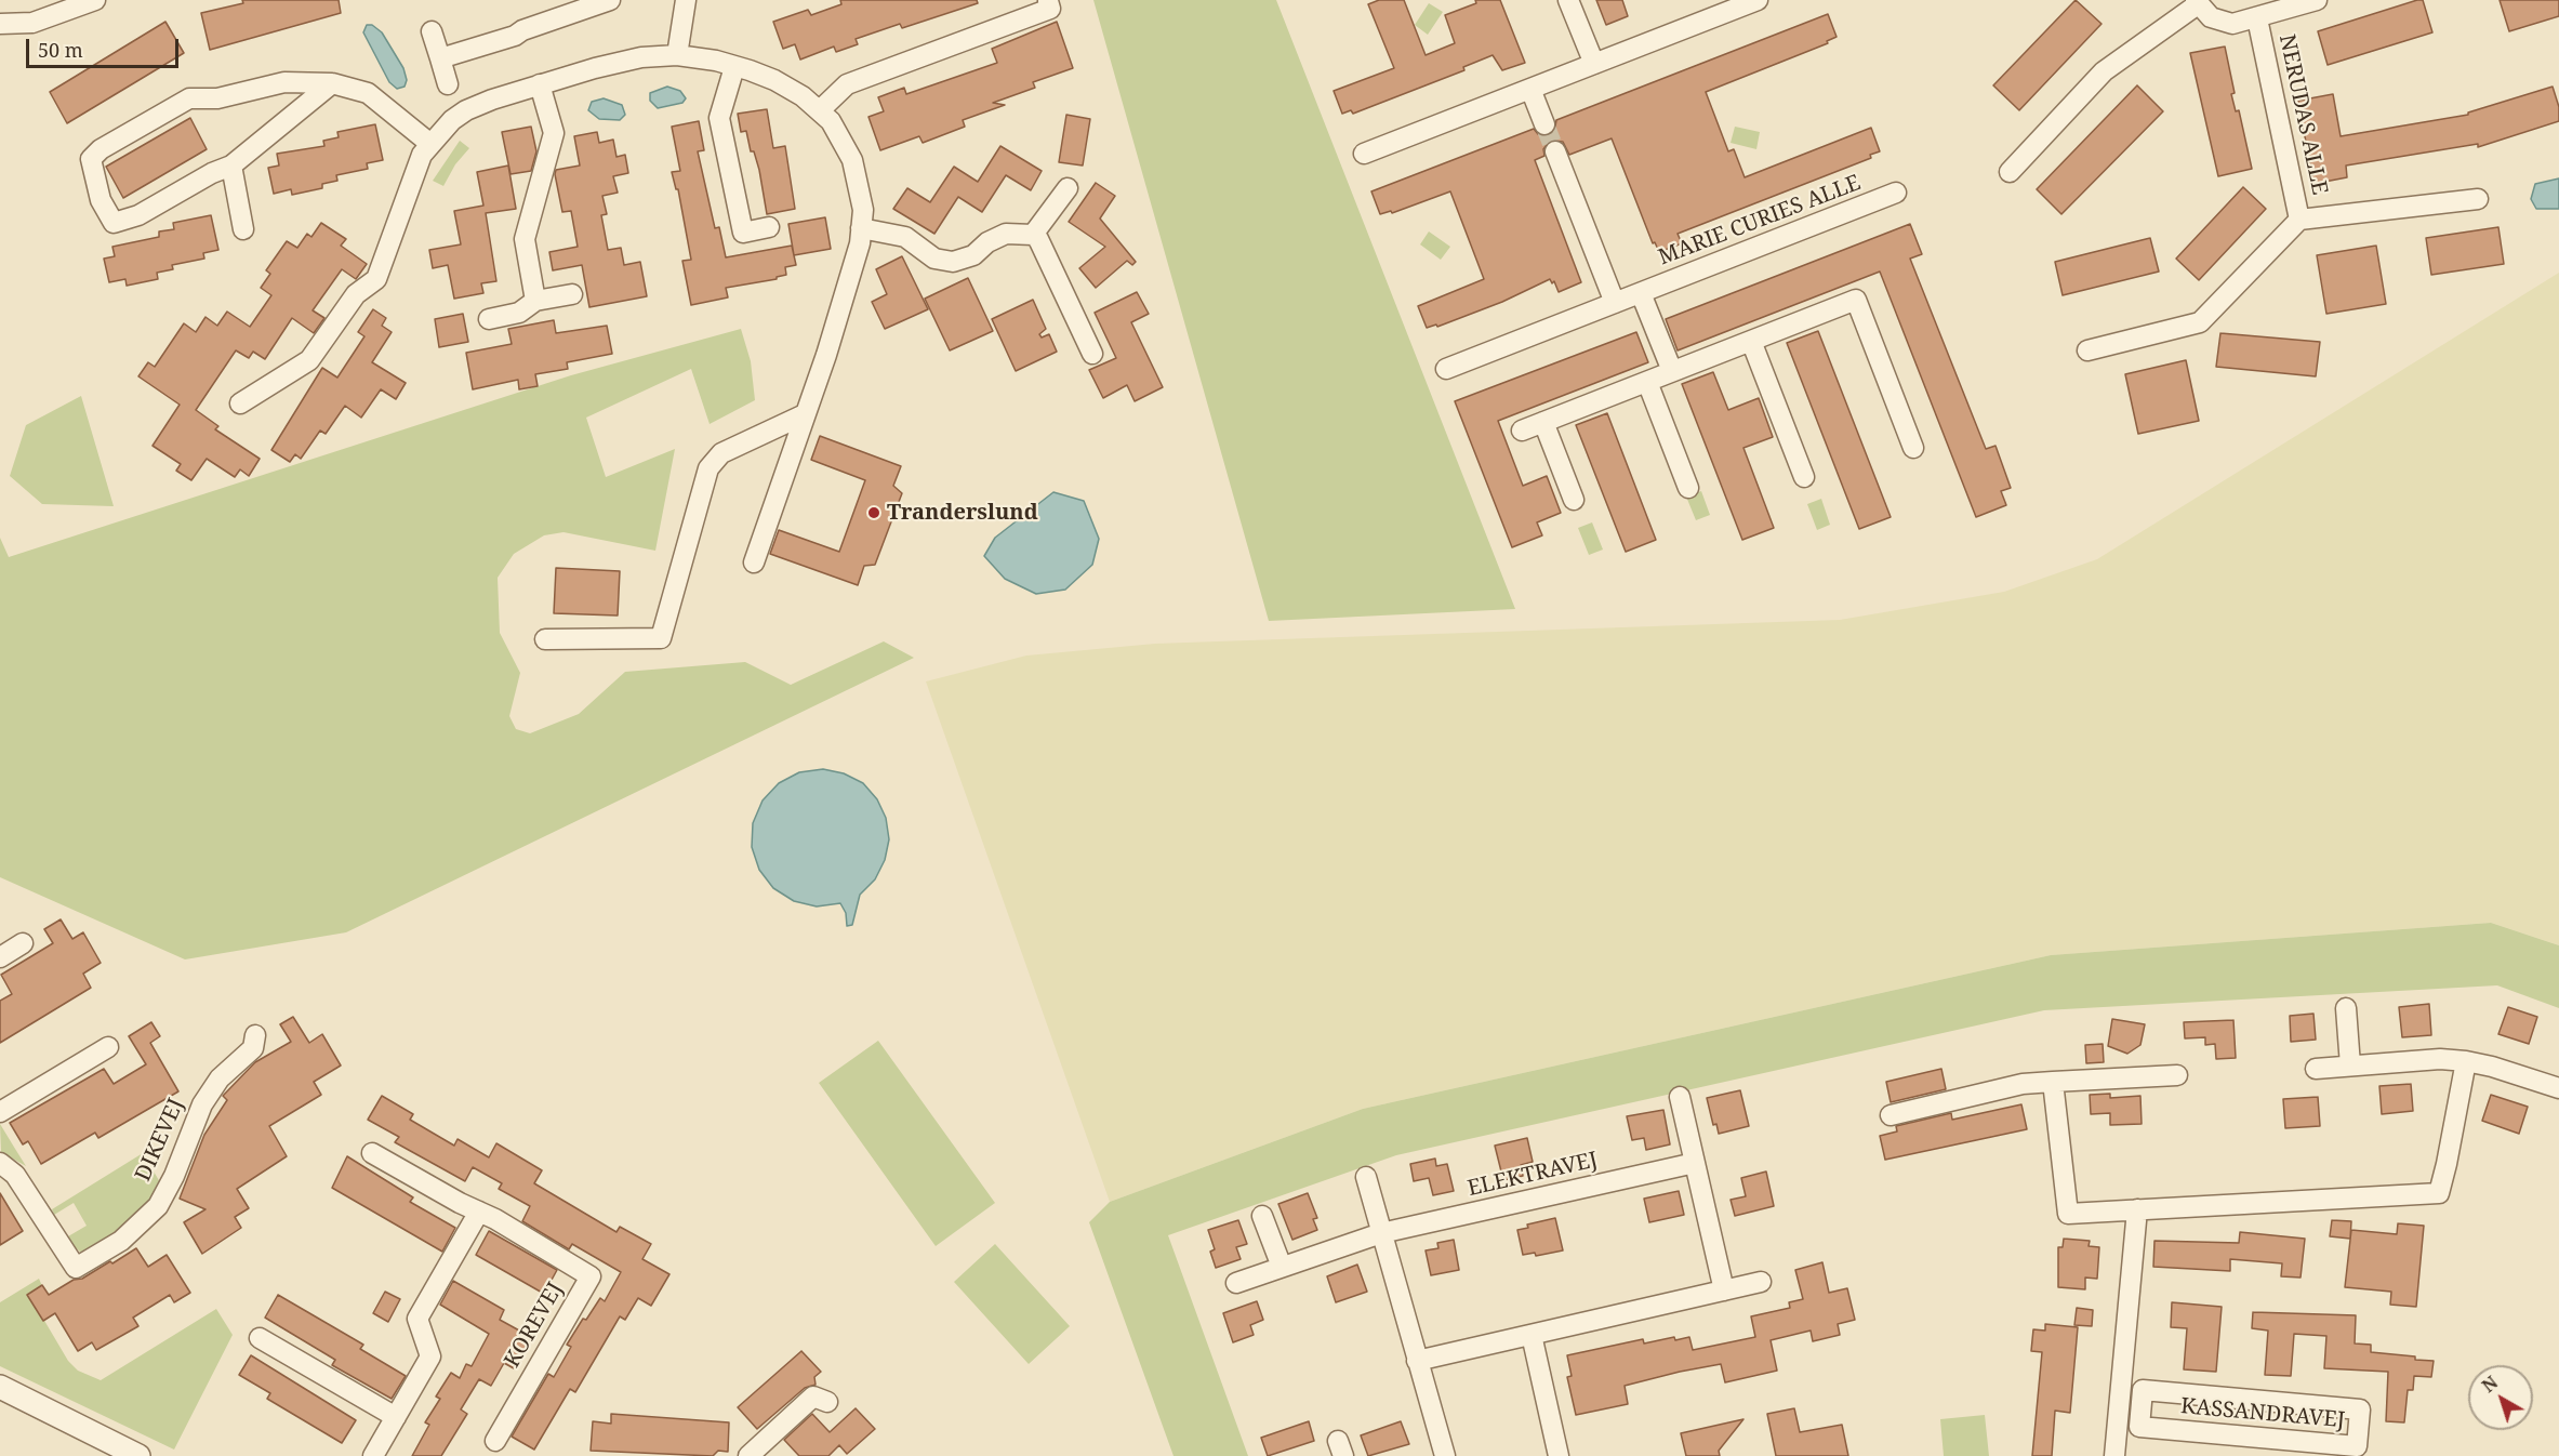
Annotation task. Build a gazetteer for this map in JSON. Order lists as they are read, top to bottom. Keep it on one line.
{"streets":{"street":["NERUDAS ALLE","MARIE CURIES ALLE","DIKEVEJ","ELEKTRAVEJ","KOREVEJ","KASSANDRAVEJ"]},"places":["Tranderslund"],"scale_bar":"50 m","north":"top left"}
